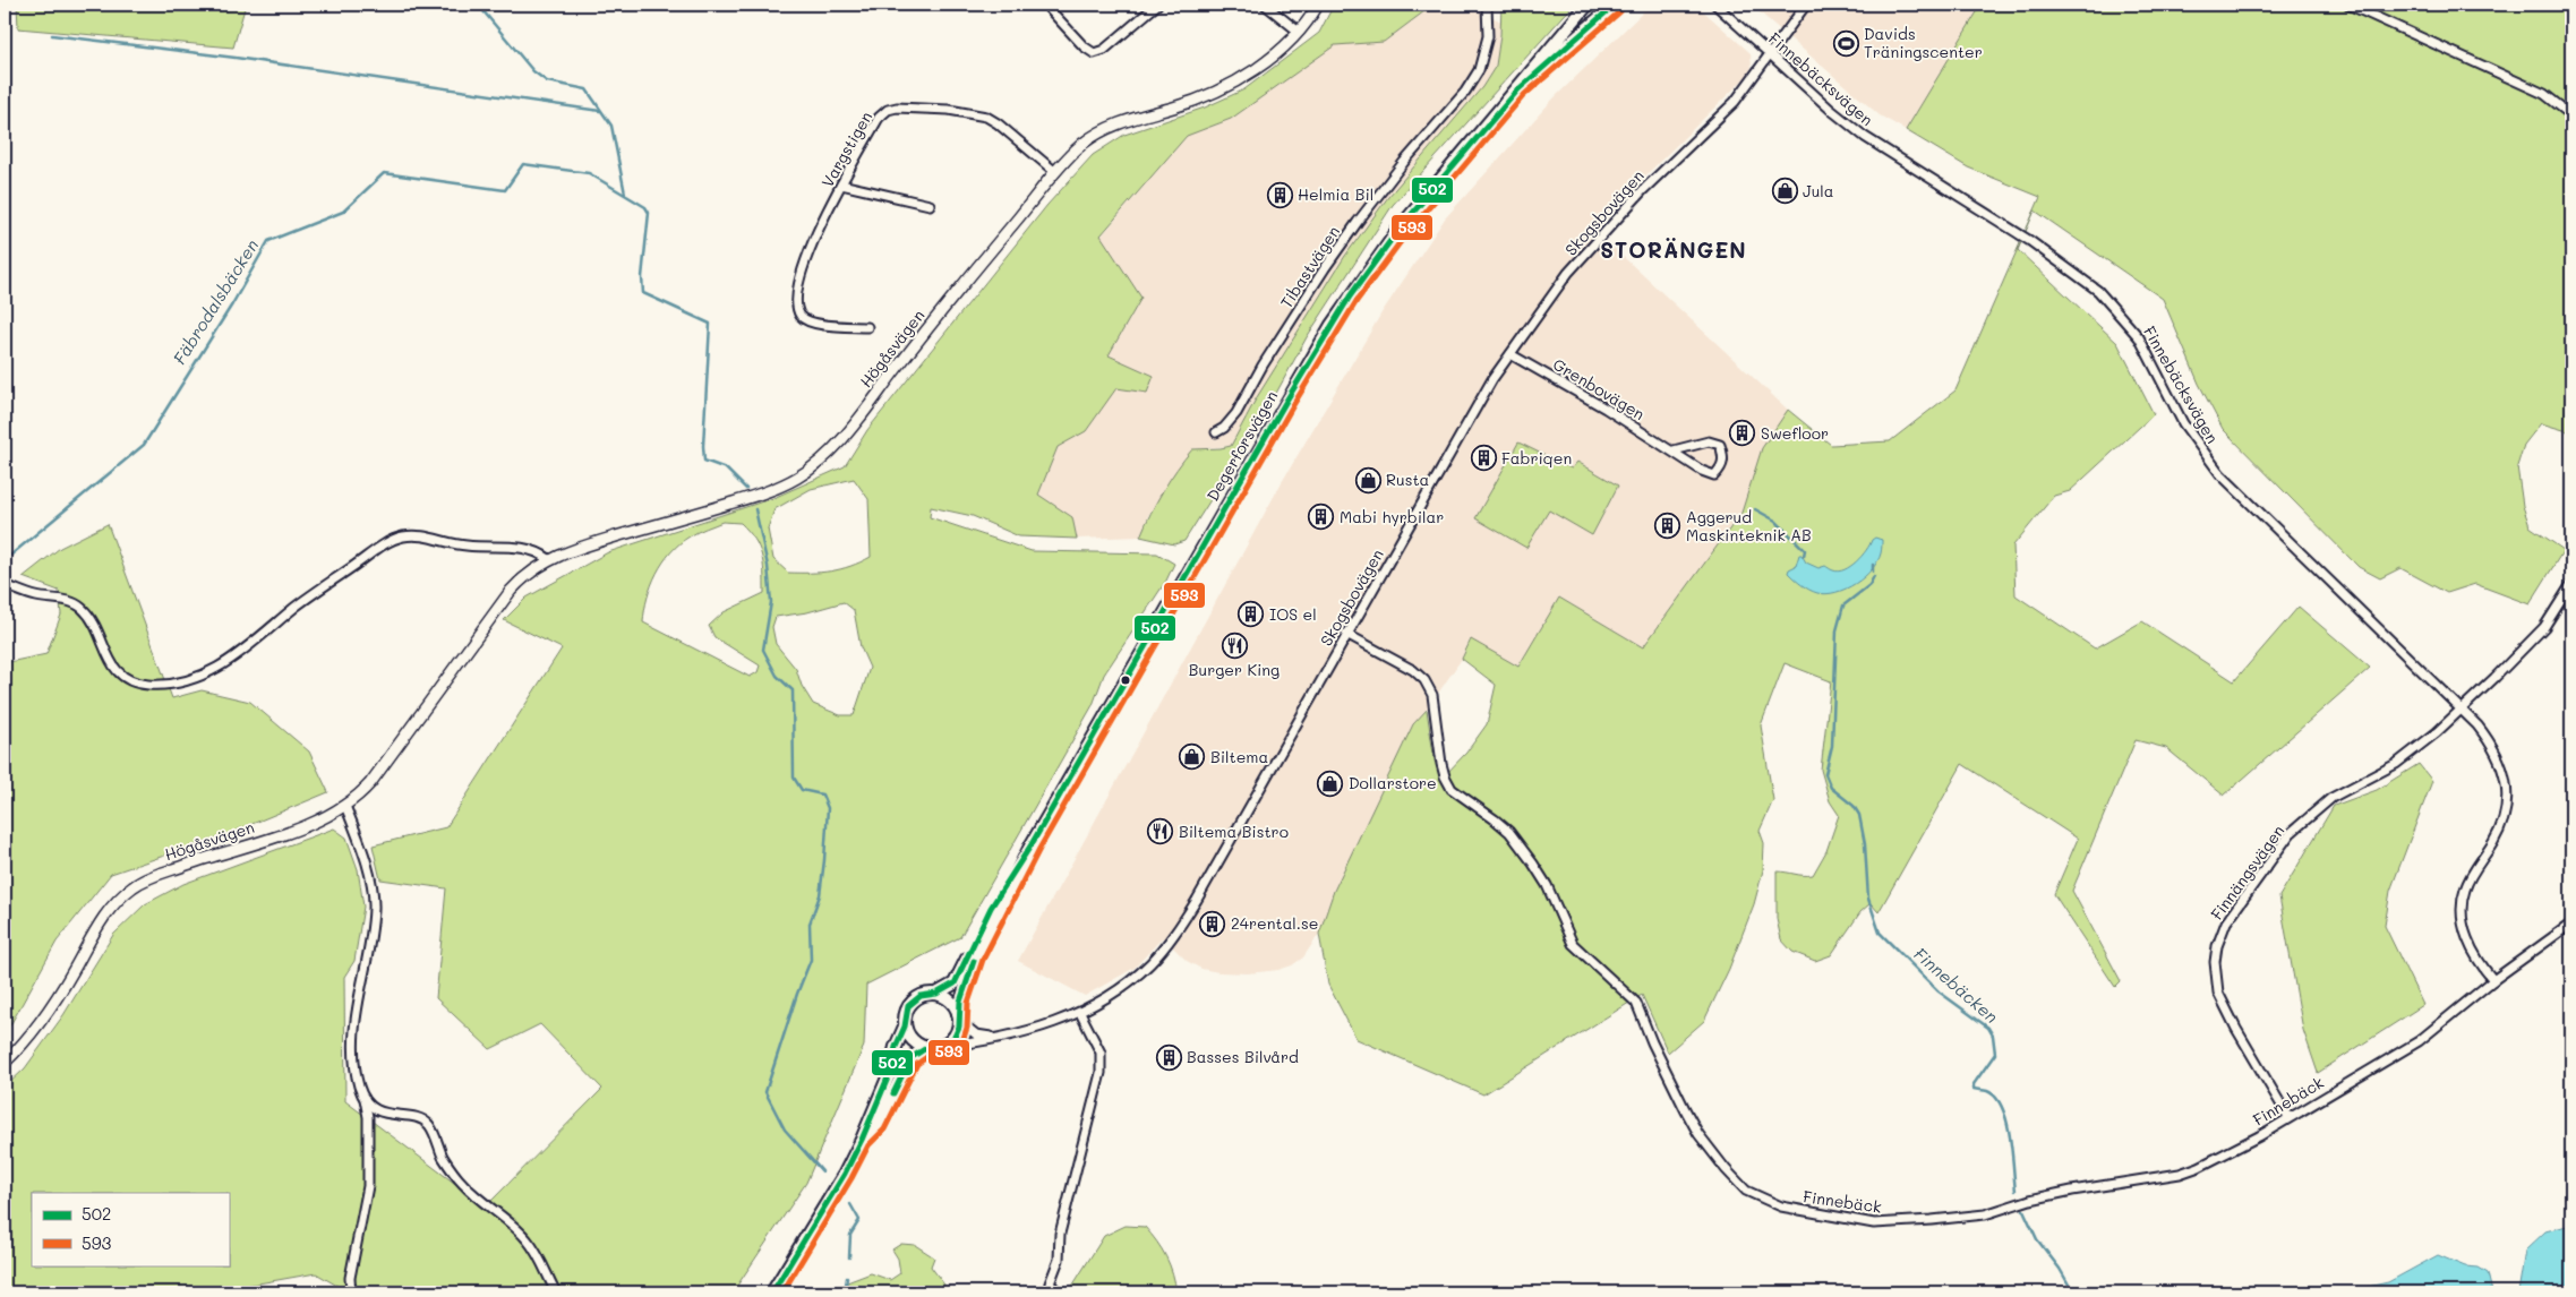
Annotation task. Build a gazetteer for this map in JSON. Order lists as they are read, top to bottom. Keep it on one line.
{"streets":{"main road":["Degerforsvägen"],"street":["Finnebäcksvägen","Vargstigen","Skogsbovägen","Tibastvägen","Högåsvägen","Grenbovägen","Finnängsvägen","Finnebäck"]},"crossings":[["Finnebäcksvägen","Skogsbovägen"],["Finnebäcksvägen","Finnängsvägen"],["Finnebäcksvägen","Finnebäck"],["Vargstigen","Högåsvägen"],["Skogsbovägen","Grenbovägen"],["Skogsbovägen","Degerforsvägen"],["Skogsbovägen","Finnebäck"],["Finnängsvägen","Finnebäck"]],"districts":["STORÄNGEN"],"water":["Fäbrodalsbäcken","Finnebäcken"],"places":{"sports":["Davids Träningscenter"],"shop":["Jula","Rusta","Biltema","Dollarstore"],"building":["Helmia Bil","Swefloor","Fabriqen","Mabi hyrbilar","Aggerud Maskinteknik AB","IOS el","24rental.se","Basses Bilvård"],"restaurant":["Burger King","Biltema Bistro"]},"lines":["transit line 502","transit line 593"],"legend":["502","593"]}
